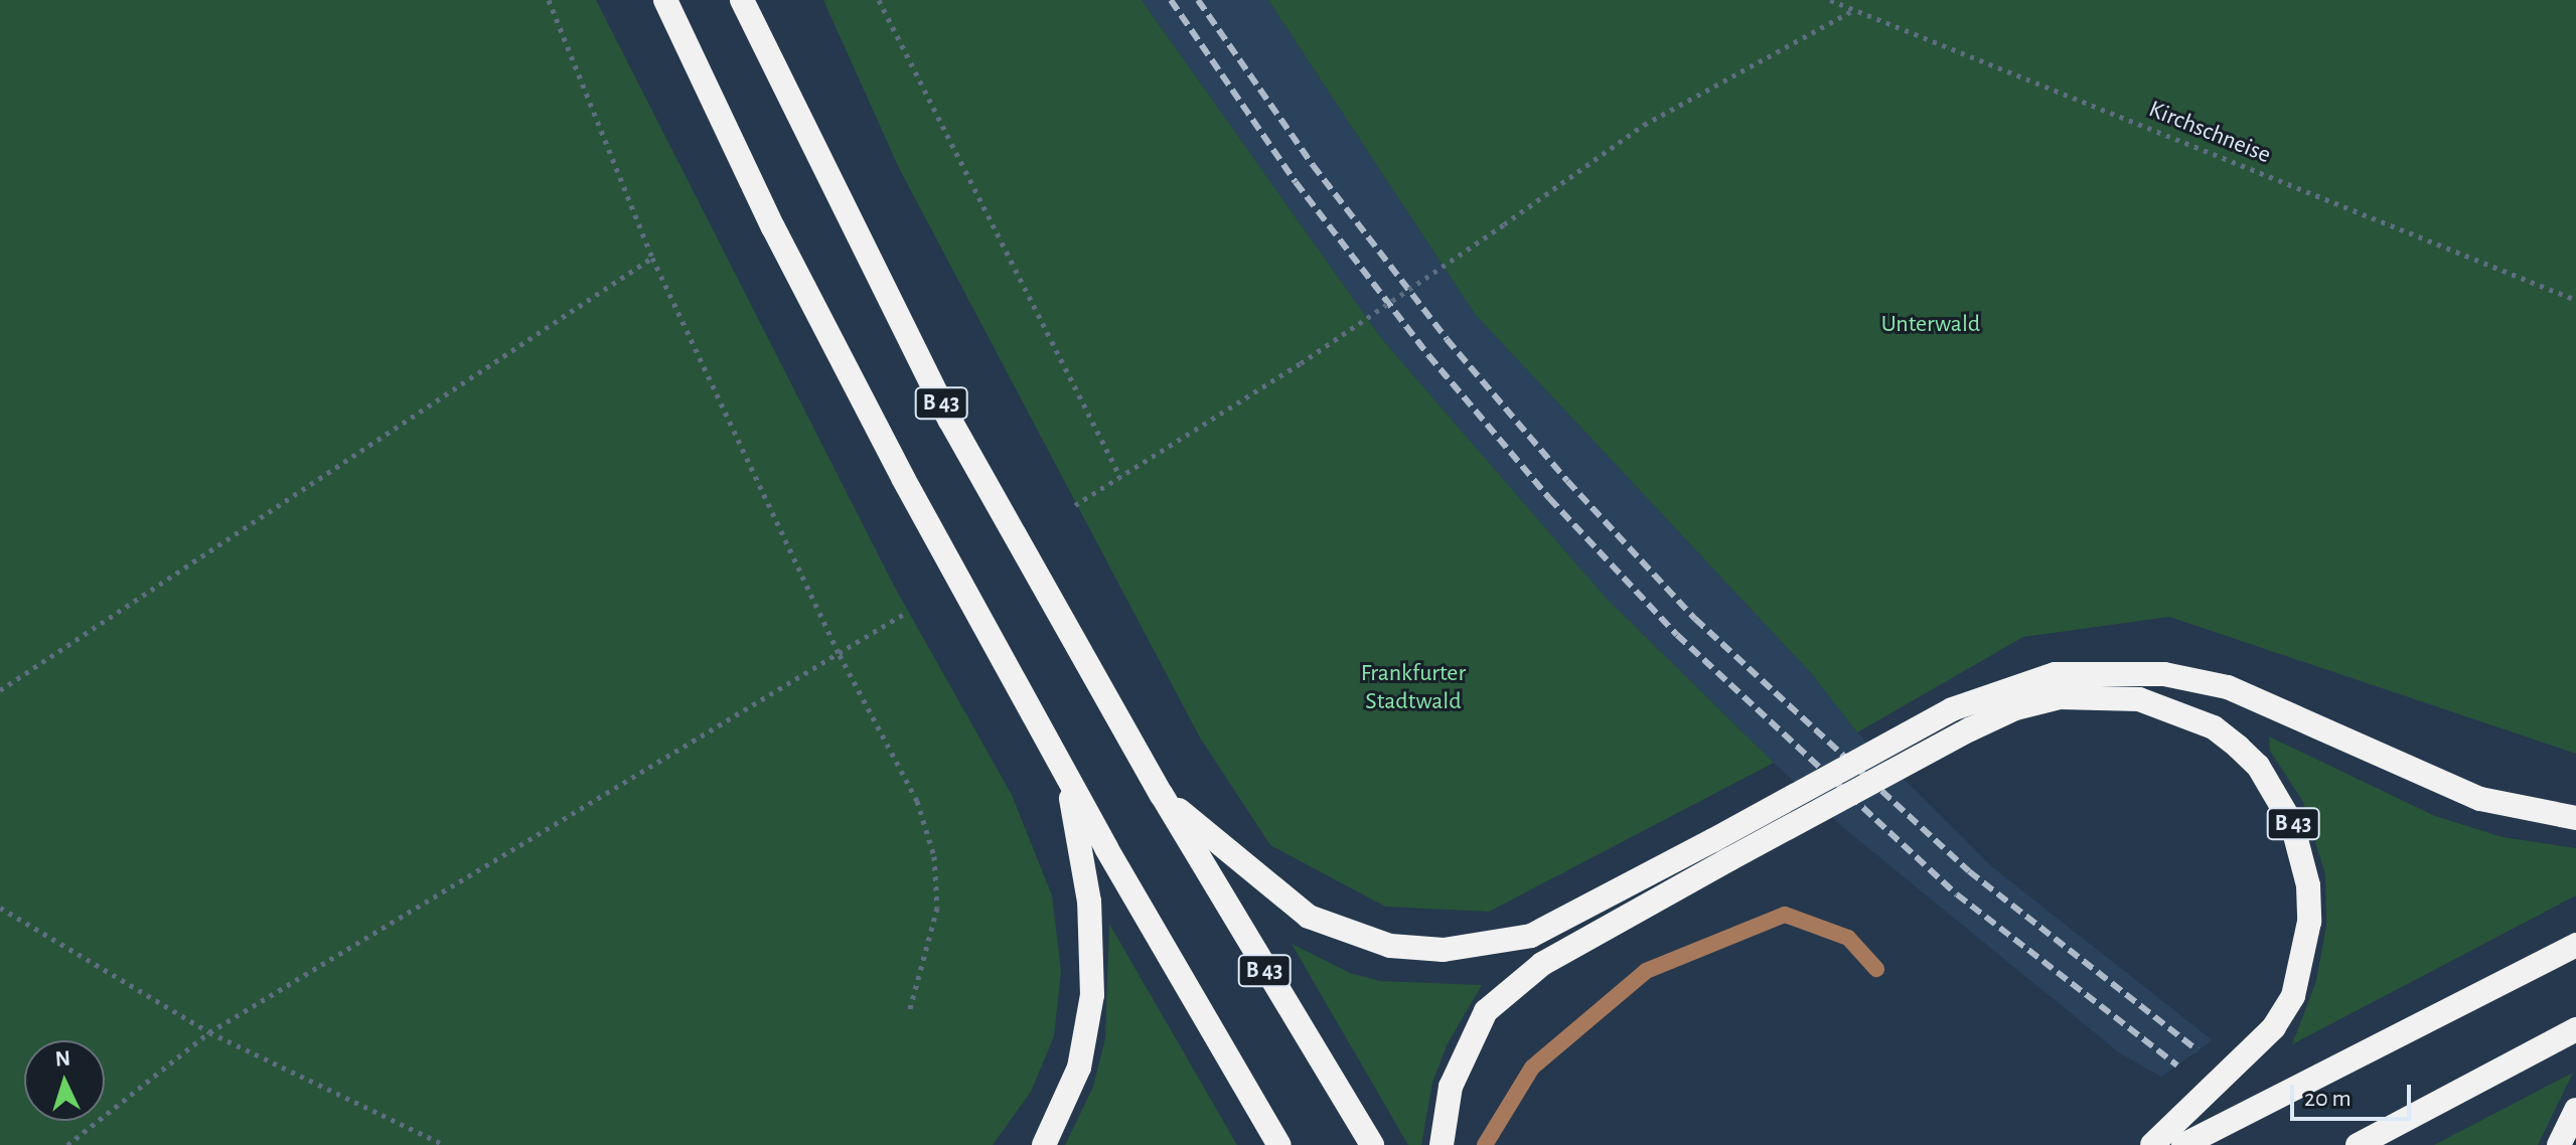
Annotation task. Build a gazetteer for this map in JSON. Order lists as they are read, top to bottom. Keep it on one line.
{"streets":{"highway":["B 43"],"path":["Kirchschneise"]},"parks":["Unterwald","Frankfurter Stadtwald"],"scale_bar":"20 m","north":"top"}
